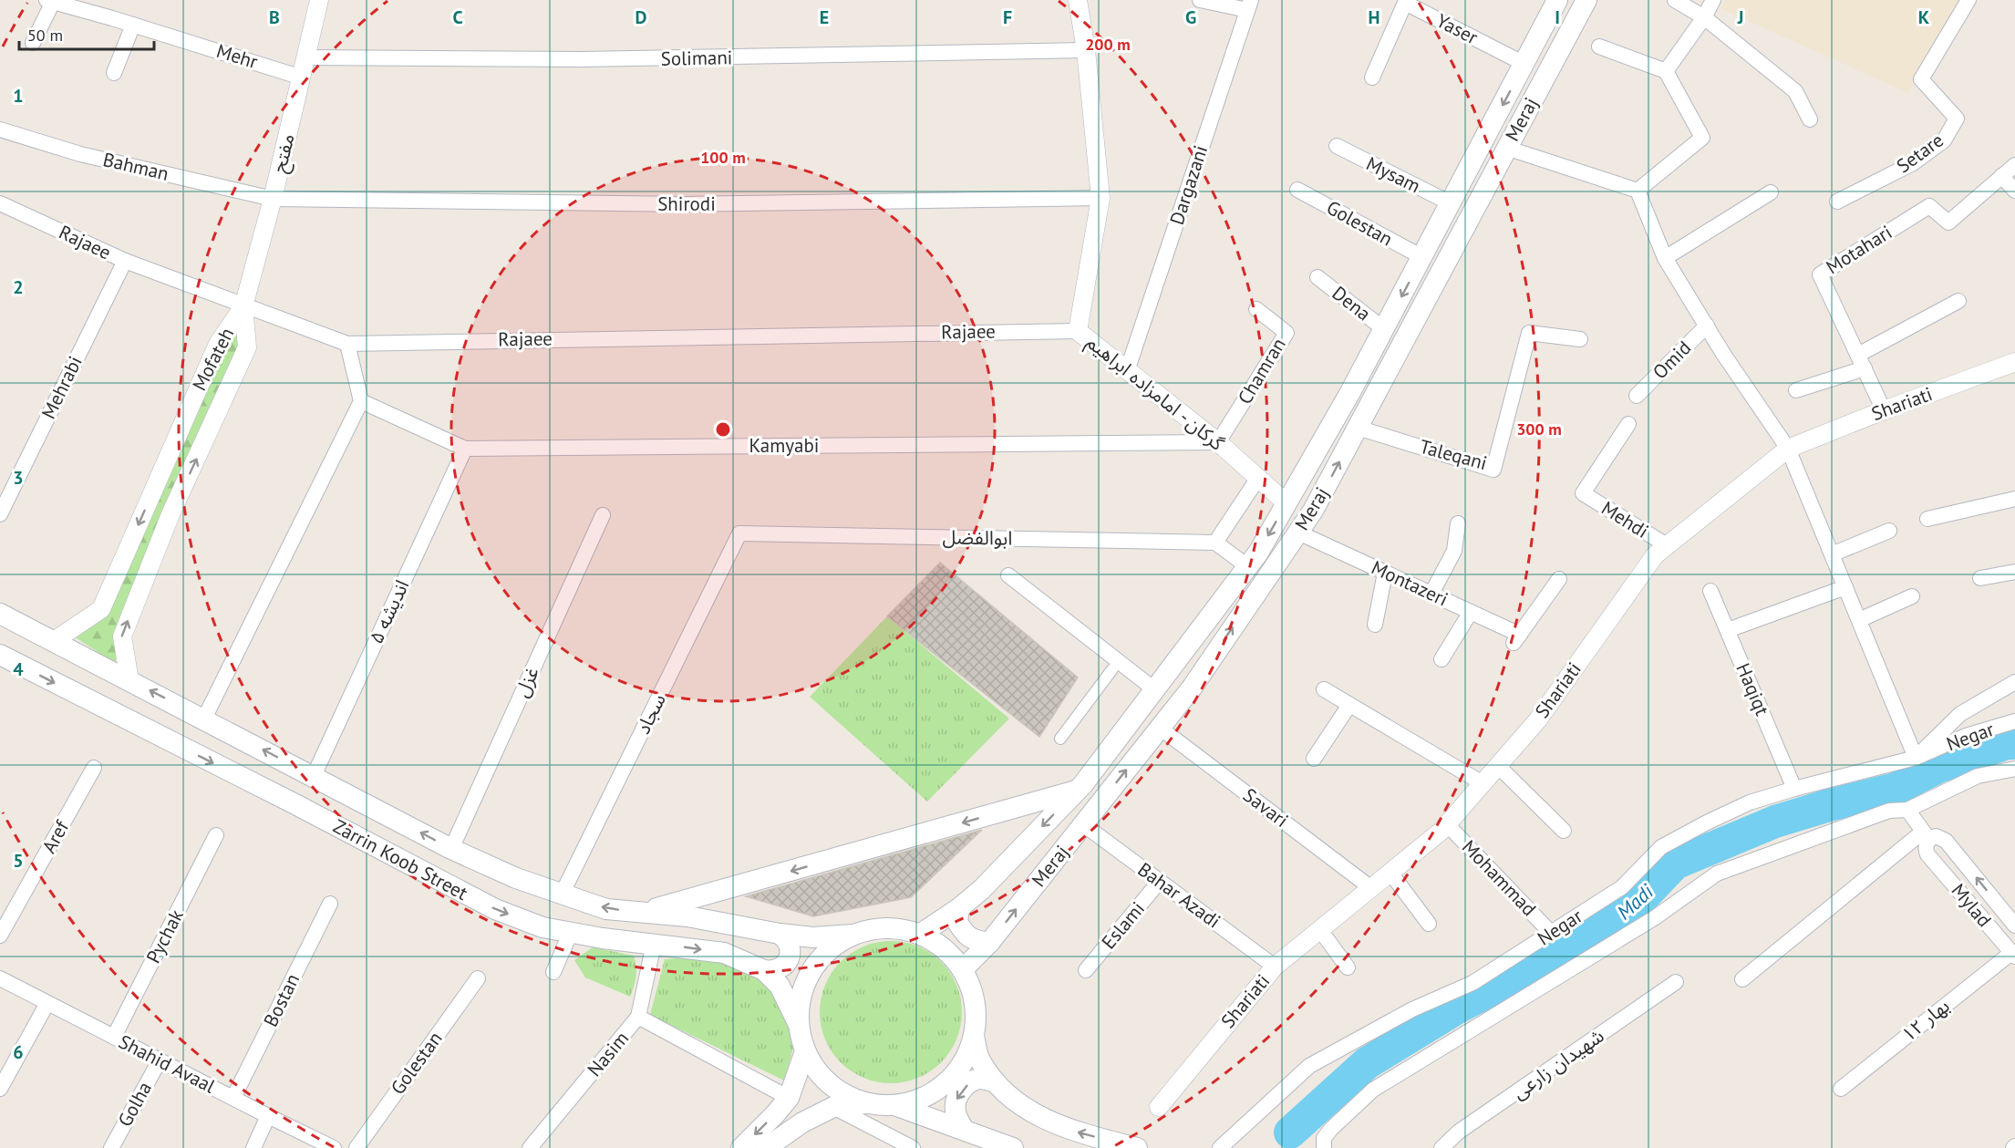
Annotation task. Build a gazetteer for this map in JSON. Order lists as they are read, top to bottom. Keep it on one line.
{"streets":{"main road":["Meraj","Zarrin Koob Street"],"street":["Yaser","Mehr","Solimani","مفتح","Setare","Bahman","Mysam","Dargazani","Shirodi","Golestan","Rajaee","Motahari","Dena","Mofateh","Omid","Chamran","Mehrabi","گرکان - امامزاده ابراهیم","Shariati","Kamyabi","Taleqani","Mehdi","ابوالفضل","Montazeri","اندیشه ۵","غزل","Haqiqt","سجاد","Negar","Savari","Aref","Mohammad","Bahar Azadi","Mylad","Eslami","Pychak","Bostan","بهار ۱۲","Nasim","Shahid Avaal","شهیدان زارعی","Golha"]},"crossings":[["Yaser","Meraj"],["Mehr","مفتح"],["Solimani","مفتح"],["Solimani","گرکان - امامزاده ابراهیم"],["Meraj","Mysam"],["Meraj","Golestan"],["Meraj","Dena"],["Meraj","گرکان - امامزاده ابراهیم"],["Meraj","Taleqani"],["Meraj","Montazeri"],["Meraj","Savari"],["Meraj","Zarrin Koob Street"],["Meraj","Bahar Azadi"],["مفتح","Bahman"],["مفتح","Shirodi"],["مفتح","Rajaee"],["مفتح","Mofateh"],["Bahman","Shirodi"],["Dargazani","گرکان - امامزاده ابراهیم"],["Shirodi","گرکان - امامزاده ابراهیم"],["Rajaee","Mofateh"],["Rajaee","Mehrabi"],["Rajaee","گرکان - امامزاده ابراهیم"],["Motahari","Shariati"],["Mofateh","Zarrin Koob Street"],["Chamran","گرکان - امامزاده ابراهیم"],["Chamran","Kamyabi"],["گرکان - امامزاده ابراهیم","Kamyabi"],["Shariati","Mehdi"],["Shariati","Savari"],["Shariati","Mohammad"],["Shariati","Bahar Azadi"],["Kamyabi","اندیشه ۵"],["ابوالفضل","سجاد"],["اندیشه ۵","Zarrin Koob Street"],["غزل","Zarrin Koob Street"],["Haqiqt","Negar"],["سجاد","Zarrin Koob Street"],["Negar","Mohammad"],["Zarrin Koob Street","Nasim"],["Bahar Azadi","Eslami"],["Mylad","بهار ۱۲"],["Pychak","Shahid Avaal"],["Bostan","Shahid Avaal"],["Shahid Avaal","Golha"]],"water":["Madi"],"scale_bar":"50 m","grid":{"columns":["B","C","D","E","F","G","H","I","J","K"],"rows":["1","2","3","4","5","6"]},"rings":["200 m","100 m","300 m"]}
